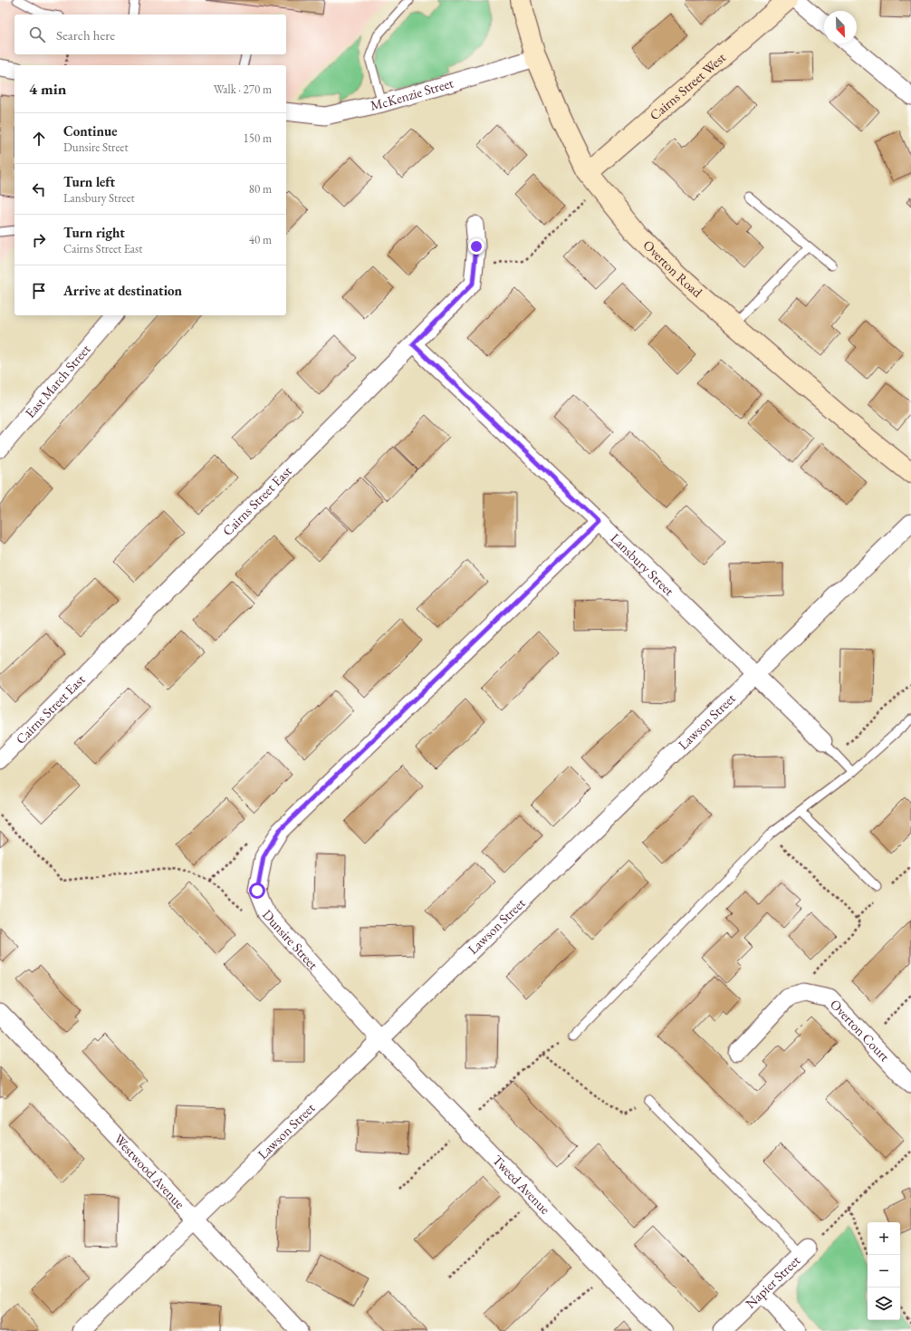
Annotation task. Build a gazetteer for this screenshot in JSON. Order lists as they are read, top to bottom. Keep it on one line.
{"streets":{"street":["Cairns Street West","McKenzie Street","Overton Road","East March Street","Cairns Street East","Lansbury Street","Lawson Street","Dunsire Street","Overton Court","Westwood Avenue","Tweed Avenue","Napier Street"]},"crossings":[["Cairns Street West","Overton Road"],["McKenzie Street","Overton Road"],["Cairns Street East","Lansbury Street"],["Lansbury Street","Lawson Street"],["Lansbury Street","Dunsire Street"],["Lawson Street","Dunsire Street"],["Lawson Street","Westwood Avenue"],["Lawson Street","Tweed Avenue"],["Dunsire Street","Tweed Avenue"]],"north":"bottom right","page":{"search":"Search here","heading":["4 min","Walk · 270 m"],"list":[["Continue","Dunsire Street","150 m"],["Turn left","Lansbury Street","80 m"],["Turn right","Cairns Street East","40 m"],"Arrive at destination"],"map_buttons":["+","−"]}}
